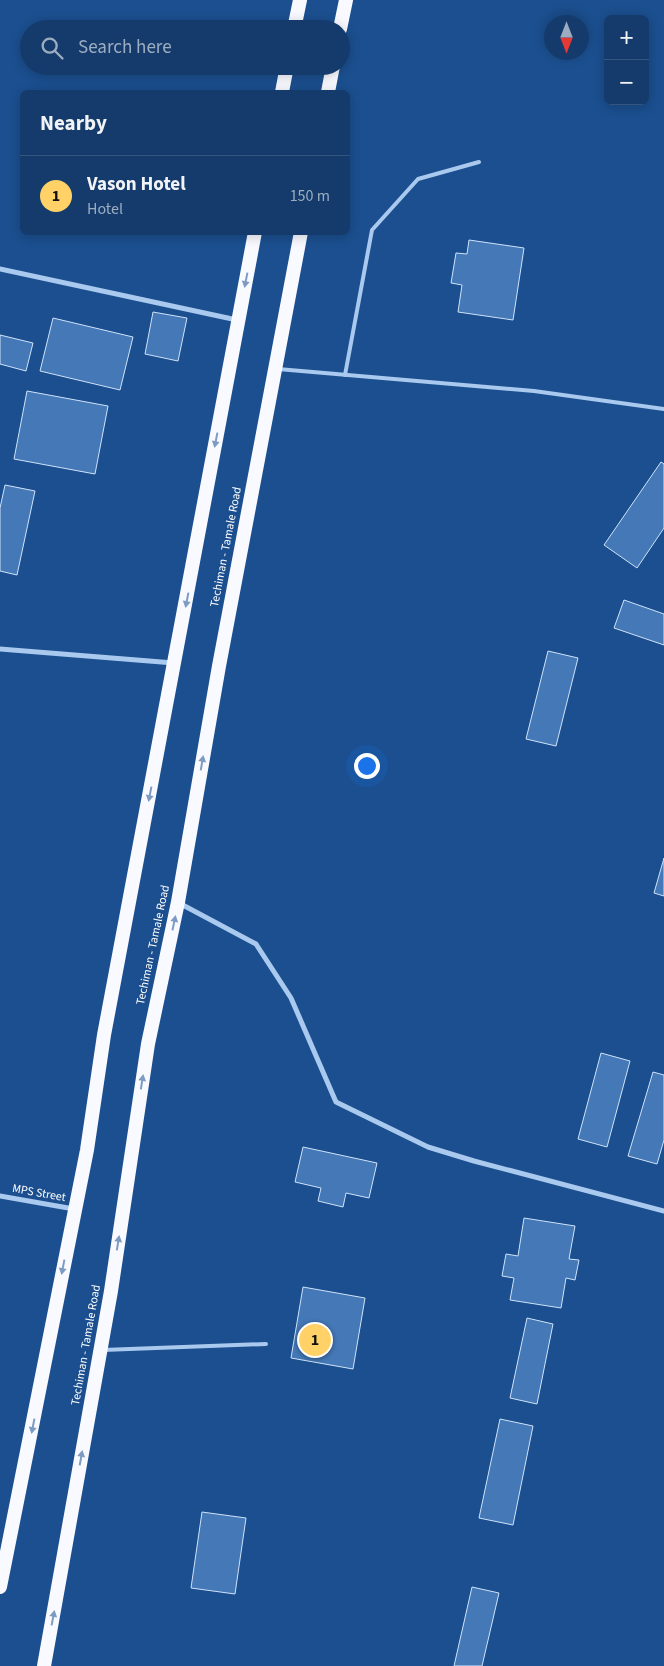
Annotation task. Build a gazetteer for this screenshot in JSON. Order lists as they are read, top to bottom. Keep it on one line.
{"streets":{"highway":["Techiman - Tamale Road"],"street":["MPS Street"]},"north":"bottom","page":{"map_buttons":["+","−"],"search":"Search here","heading":"Nearby","list":[{"mark":"1","name":"Vason Hotel","note":"Hotel","value":"150 m"}],"pins":"1"}}
